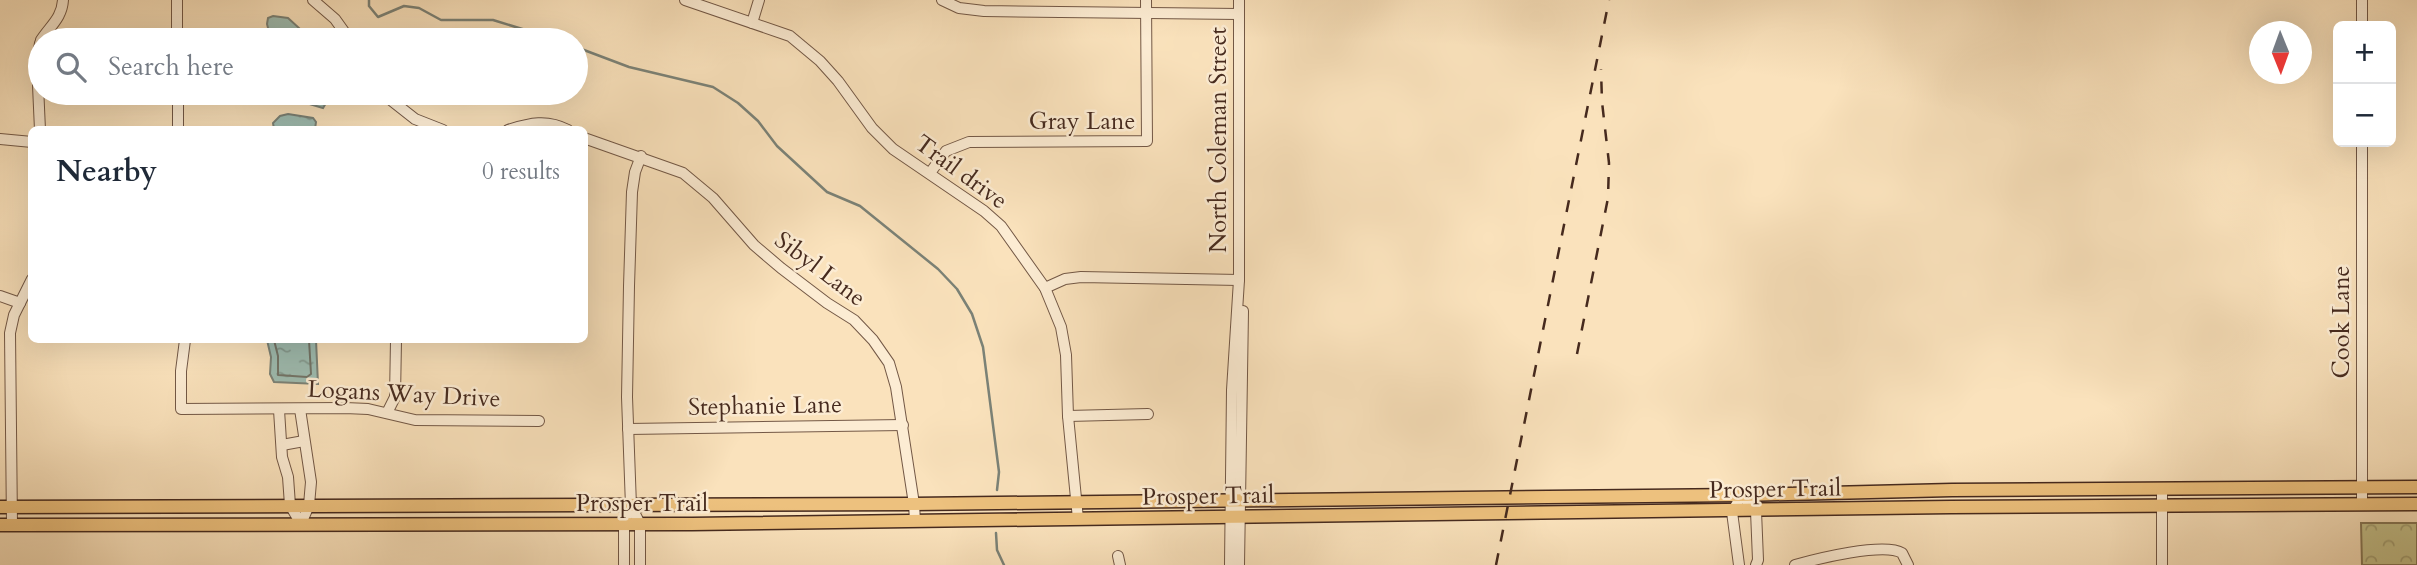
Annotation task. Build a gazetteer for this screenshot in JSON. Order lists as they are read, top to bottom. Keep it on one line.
{"streets":{"main road":["Prosper Trail"],"street":["Gray Lane","North Coleman Street","Trail drive","Sibyl Lane","Cook Lane","Logans Way Drive","Stephanie Lane"]},"crossings":[["Gray Lane","Trail drive"],["North Coleman Street","Prosper Trail"],["Trail drive","Prosper Trail"],["Sibyl Lane","Stephanie Lane"],["Sibyl Lane","Prosper Trail"],["Cook Lane","Prosper Trail"]],"north":"bottom","page":{"map_buttons":["+","−"],"search":"Search here","heading":["Nearby","0 results"]}}
